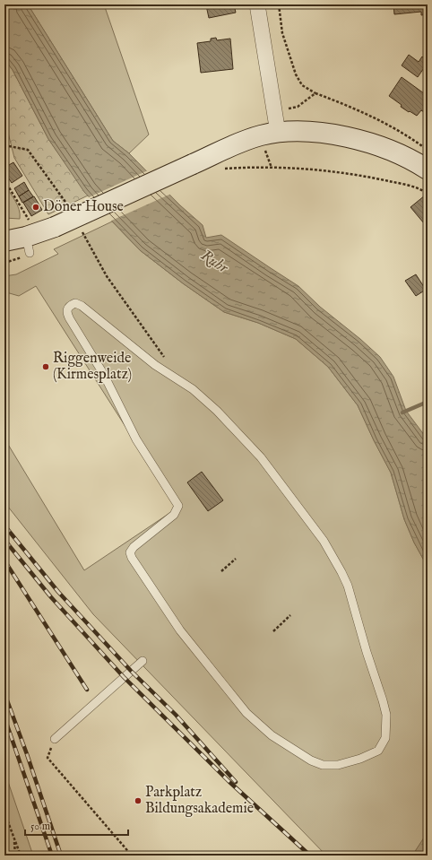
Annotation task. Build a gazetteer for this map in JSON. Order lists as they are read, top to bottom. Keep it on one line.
{"water":["Ruhr"],"places":["Döner House","Riggenweide (Kirmesplatz)","Parkplatz Bildungsakademie"],"scale_bar":"50 m"}
